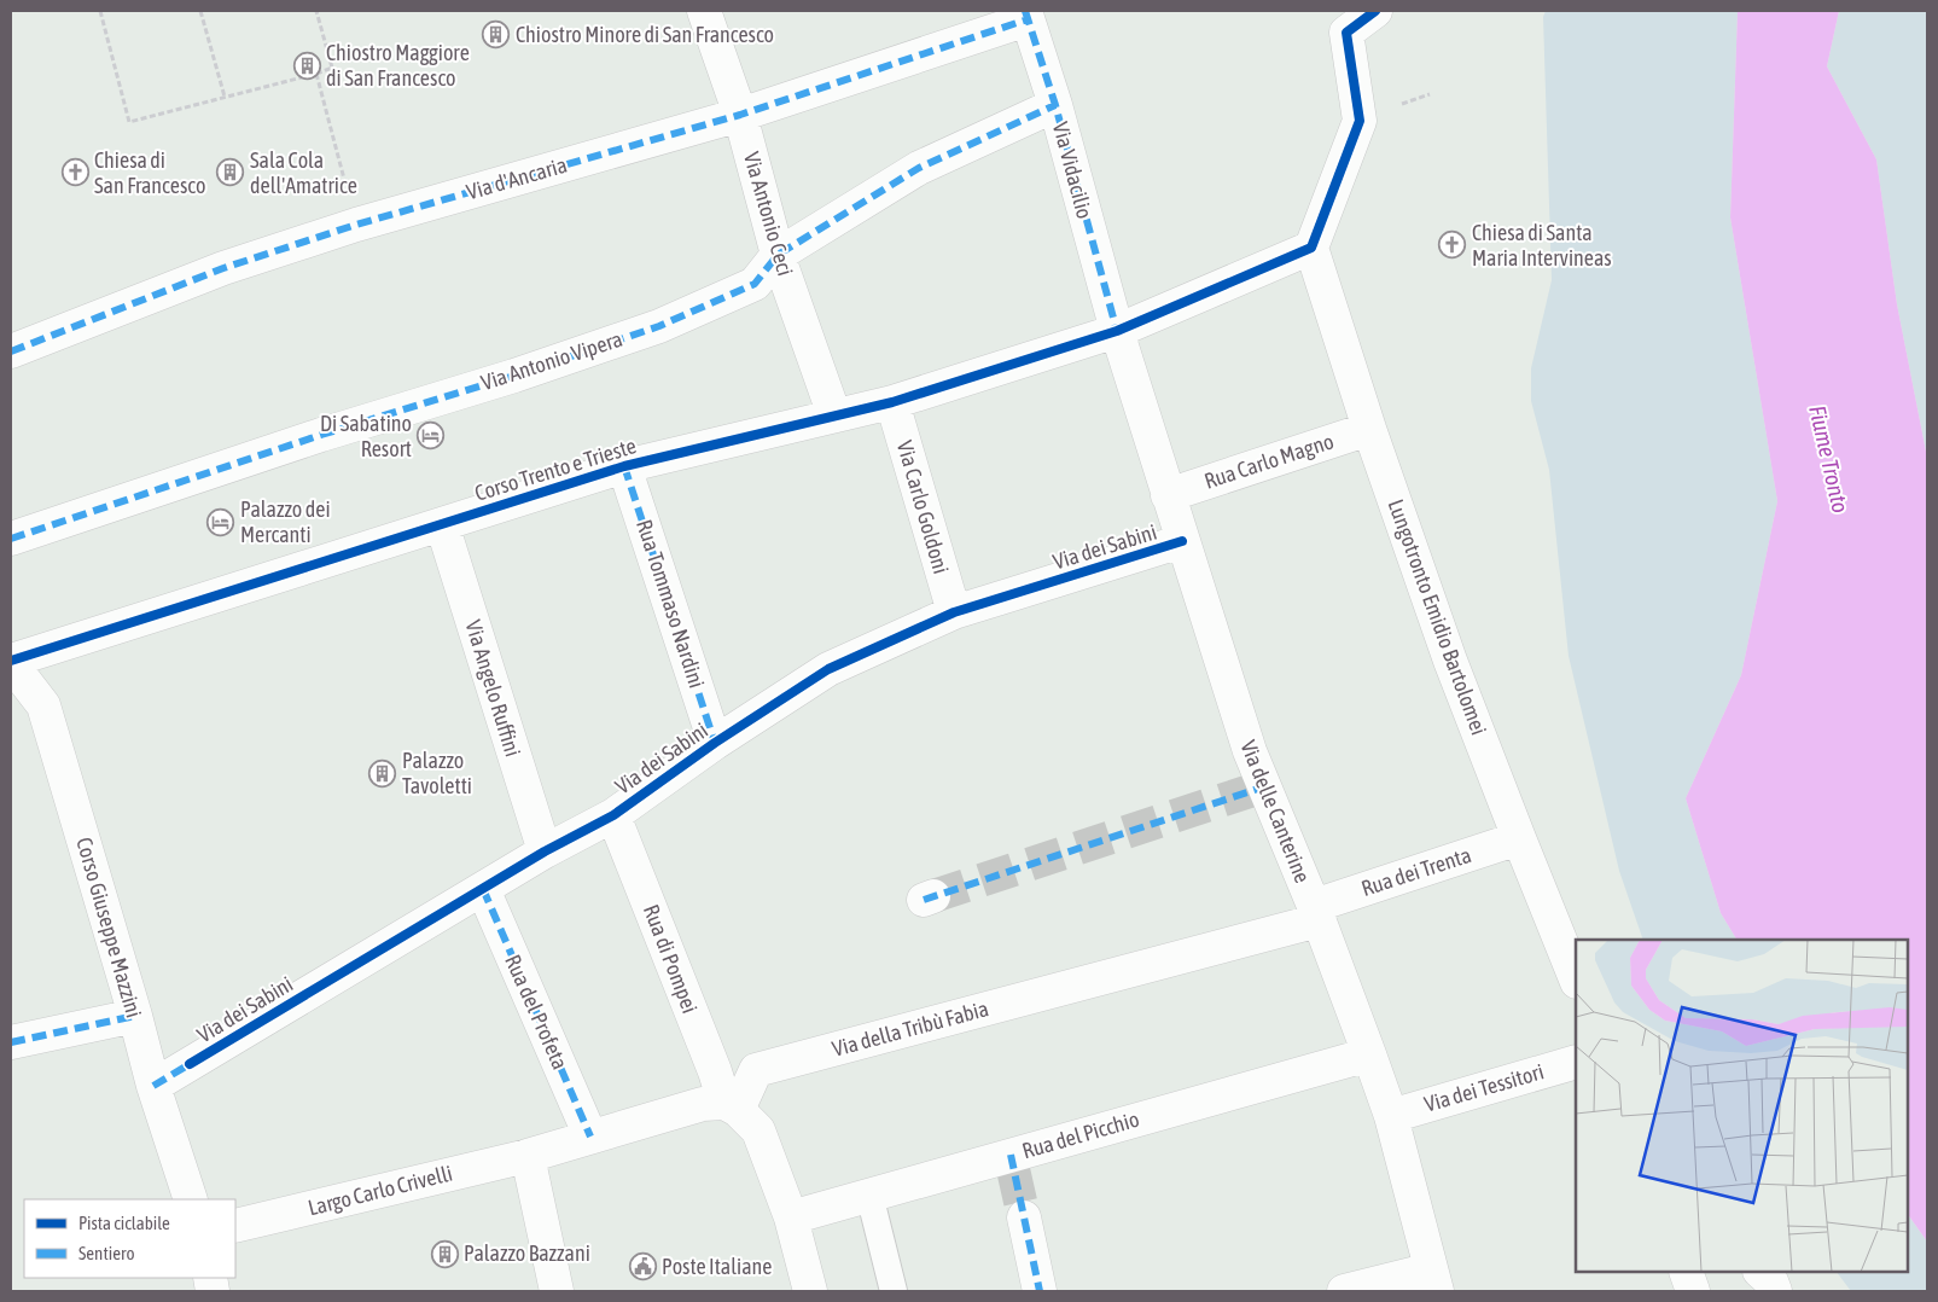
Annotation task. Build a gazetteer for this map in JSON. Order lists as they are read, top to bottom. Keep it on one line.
{"streets":{"street":["Via Vidacilio","Via d'Ancaria","Via Antonio Ceci","Via Antonio Vipera","Rua Carlo Magno","Corso Trento e Trieste","Via Carlo Goldoni","Via dei Sabini","Rua Tommaso Nardini","Lungotronto Emidio Bartolomei","Via Angelo Ruffini","Via delle Canterine","Rua dei Trenta","Corso Giuseppe Mazzini","Rua di Pompei","Rua del Profeta","Via della Tribù Fabia","Via dei Tessitori","Rua del Picchio","Largo Carlo Crivelli"]},"crossings":[["Via Vidacilio","Via d'Ancaria"],["Via Vidacilio","Via Antonio Vipera"],["Via Vidacilio","Corso Trento e Trieste"],["Via Vidacilio","Via delle Canterine"],["Via d'Ancaria","Via Antonio Ceci"],["Via Antonio Ceci","Via Antonio Vipera"],["Via Antonio Ceci","Corso Trento e Trieste"],["Rua Carlo Magno","Lungotronto Emidio Bartolomei"],["Rua Carlo Magno","Via delle Canterine"],["Corso Trento e Trieste","Via Carlo Goldoni"],["Corso Trento e Trieste","Rua Tommaso Nardini"],["Corso Trento e Trieste","Lungotronto Emidio Bartolomei"],["Corso Trento e Trieste","Via Angelo Ruffini"],["Corso Trento e Trieste","Via delle Canterine"],["Corso Trento e Trieste","Corso Giuseppe Mazzini"],["Via Carlo Goldoni","Via dei Sabini"],["Via dei Sabini","Rua Tommaso Nardini"],["Via dei Sabini","Via Angelo Ruffini"],["Via dei Sabini","Via delle Canterine"],["Via dei Sabini","Corso Giuseppe Mazzini"],["Via dei Sabini","Rua di Pompei"],["Via dei Sabini","Rua del Profeta"],["Lungotronto Emidio Bartolomei","Rua dei Trenta"],["Via delle Canterine","Rua dei Trenta"],["Via delle Canterine","Via della Tribù Fabia"],["Via delle Canterine","Via dei Tessitori"],["Via delle Canterine","Rua del Picchio"],["Rua dei Trenta","Via della Tribù Fabia"],["Rua di Pompei","Via della Tribù Fabia"]],"water":["Fiume Tronto"],"places":{"building":["Chiostro Minore di San Francesco","Chiostro Maggiore di San Francesco","Sala Cola dell'Amatrice","Palazzo Tavoletti","Palazzo Bazzani"],"church":["Chiesa di San Francesco","Chiesa di Santa Maria Intervineas"],"hotel":["Di Sabatino Resort","Palazzo dei Mercanti"],"public building":["Poste Italiane"]},"legend":["Pista ciclabile","Sentiero"]}
